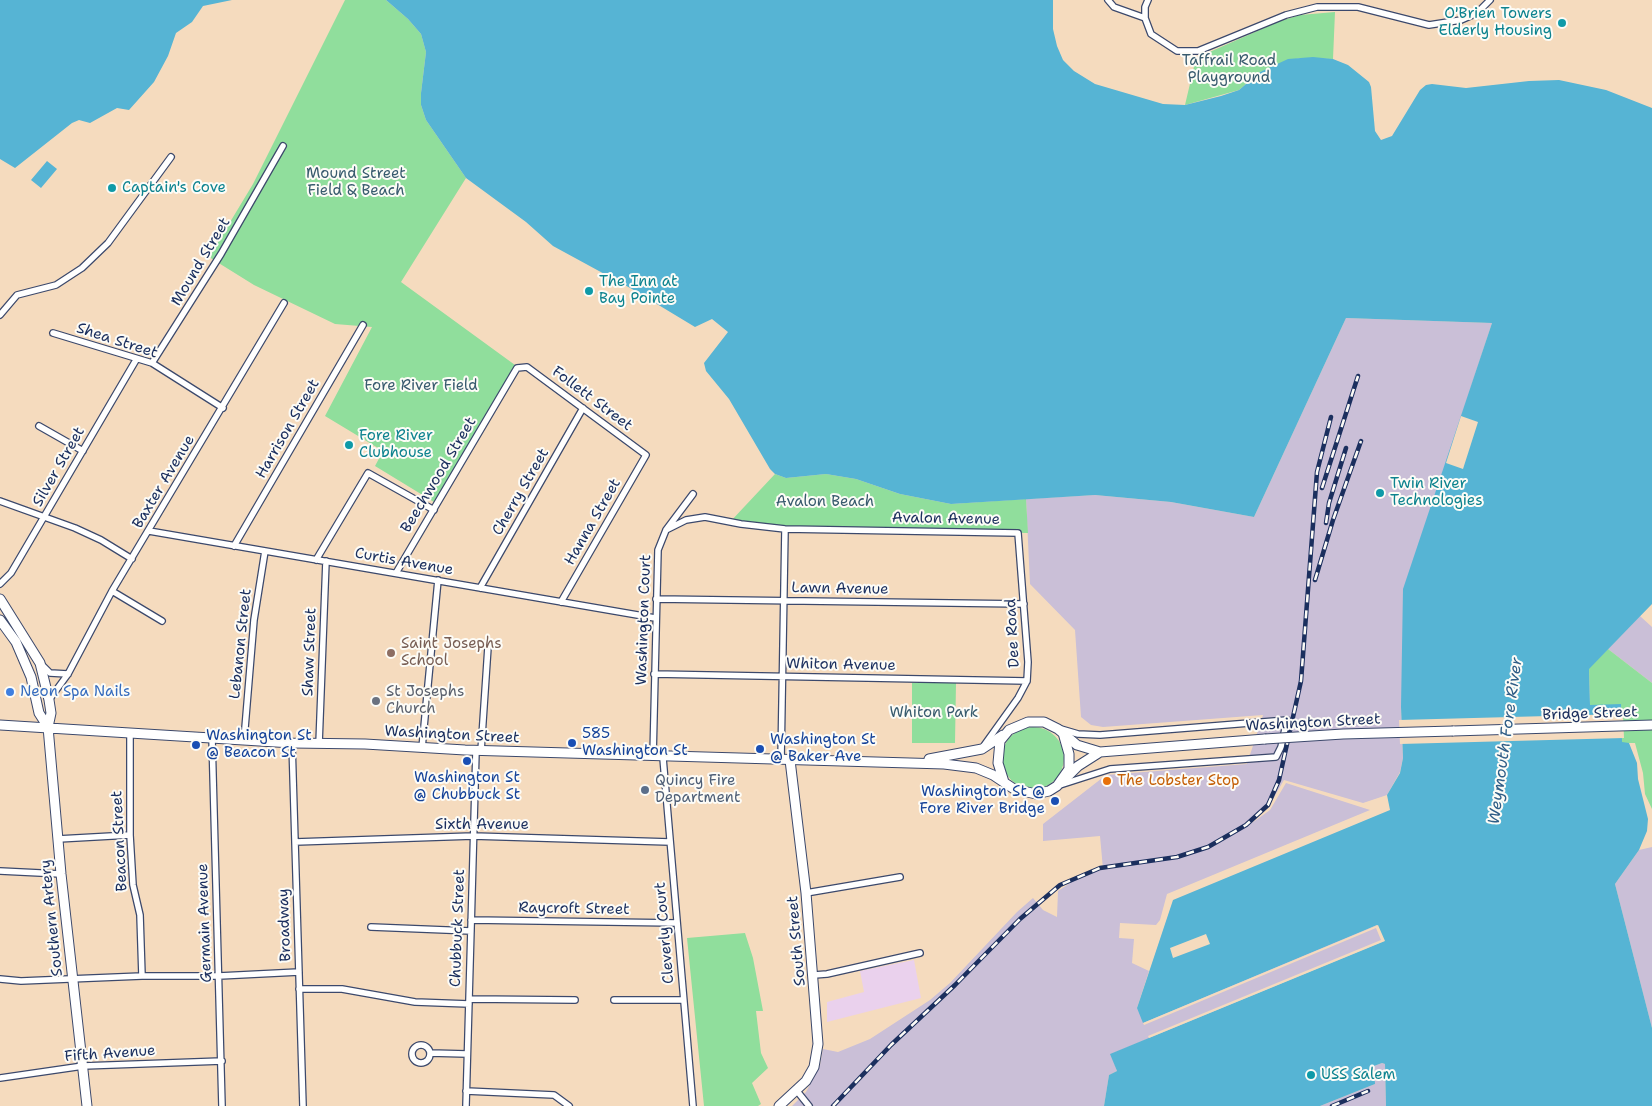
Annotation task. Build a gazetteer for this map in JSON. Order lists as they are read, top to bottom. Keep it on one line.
{"streets":{"main road":["Bridge Street","Washington Street","Southern Artery","South Street"],"street":["Mound Street","Shea Street","Follett Street","Harrison Street","Silver Street","Beechwood Street","Baxter Avenue","Cherry Street","Avalon Avenue","Hanna Street","Curtis Avenue","Lawn Avenue","Washington Court","Dee Road","Lebanon Street","Shaw Street","Whiton Avenue","Sixth Avenue","Beacon Street","Raycroft Street","Germain Avenue","Broadway","Chubbuck Street","Cleverly Court","Fifth Avenue"]},"crossings":[["Mound Street","Shea Street"],["Shea Street","Silver Street"],["Shea Street","Baxter Avenue"],["Follett Street","Beechwood Street"],["Follett Street","Cherry Street"],["Follett Street","Hanna Street"],["Harrison Street","Curtis Avenue"],["Beechwood Street","Curtis Avenue"],["Baxter Avenue","Curtis Avenue"],["Baxter Avenue","Southern Artery"],["Cherry Street","Curtis Avenue"],["Avalon Avenue","Washington Court"],["Avalon Avenue","Dee Road"],["Hanna Street","Curtis Avenue"],["Curtis Avenue","Washington Court"],["Curtis Avenue","Lebanon Street"],["Curtis Avenue","Shaw Street"],["Lawn Avenue","Washington Court"],["Lawn Avenue","Dee Road"],["Washington Court","Whiton Avenue"],["Washington Court","Washington Street"],["Dee Road","Whiton Avenue"],["Dee Road","Washington Street"],["Lebanon Street","Washington Street"],["Shaw Street","Washington Street"],["Bridge Street","Washington Street"],["Washington Street","Beacon Street"],["Washington Street","Southern Artery"],["Washington Street","Germain Avenue"],["Washington Street","Broadway"],["Washington Street","Chubbuck Street"],["Washington Street","Cleverly Court"],["Washington Street","South Street"],["Sixth Avenue","Broadway"],["Sixth Avenue","Chubbuck Street"],["Sixth Avenue","Cleverly Court"],["Raycroft Street","Chubbuck Street"],["Raycroft Street","Cleverly Court"],["Southern Artery","Fifth Avenue"],["Germain Avenue","Fifth Avenue"]],"water":["Weymouth Fore River"],"parks":["Taffrail Road Playground","Mound Street Field & Beach","Fore River Field","Avalon Beach","Whiton Park"],"places":["O'Brien Towers Elderly Housing","Captain's Cove","The Inn at Bay Pointe","Fore River Clubhouse","Twin River Technologies","Saint Josephs School","Neon Spa Nails","St Josephs Church","585 Washington St","Washington St @ Beacon St","Washington St @ Baker Ave","Washington St @ Chubbuck St","The Lobster Stop","Quincy Fire Department","Washington St @ Fore River Bridge","USS Salem"]}
